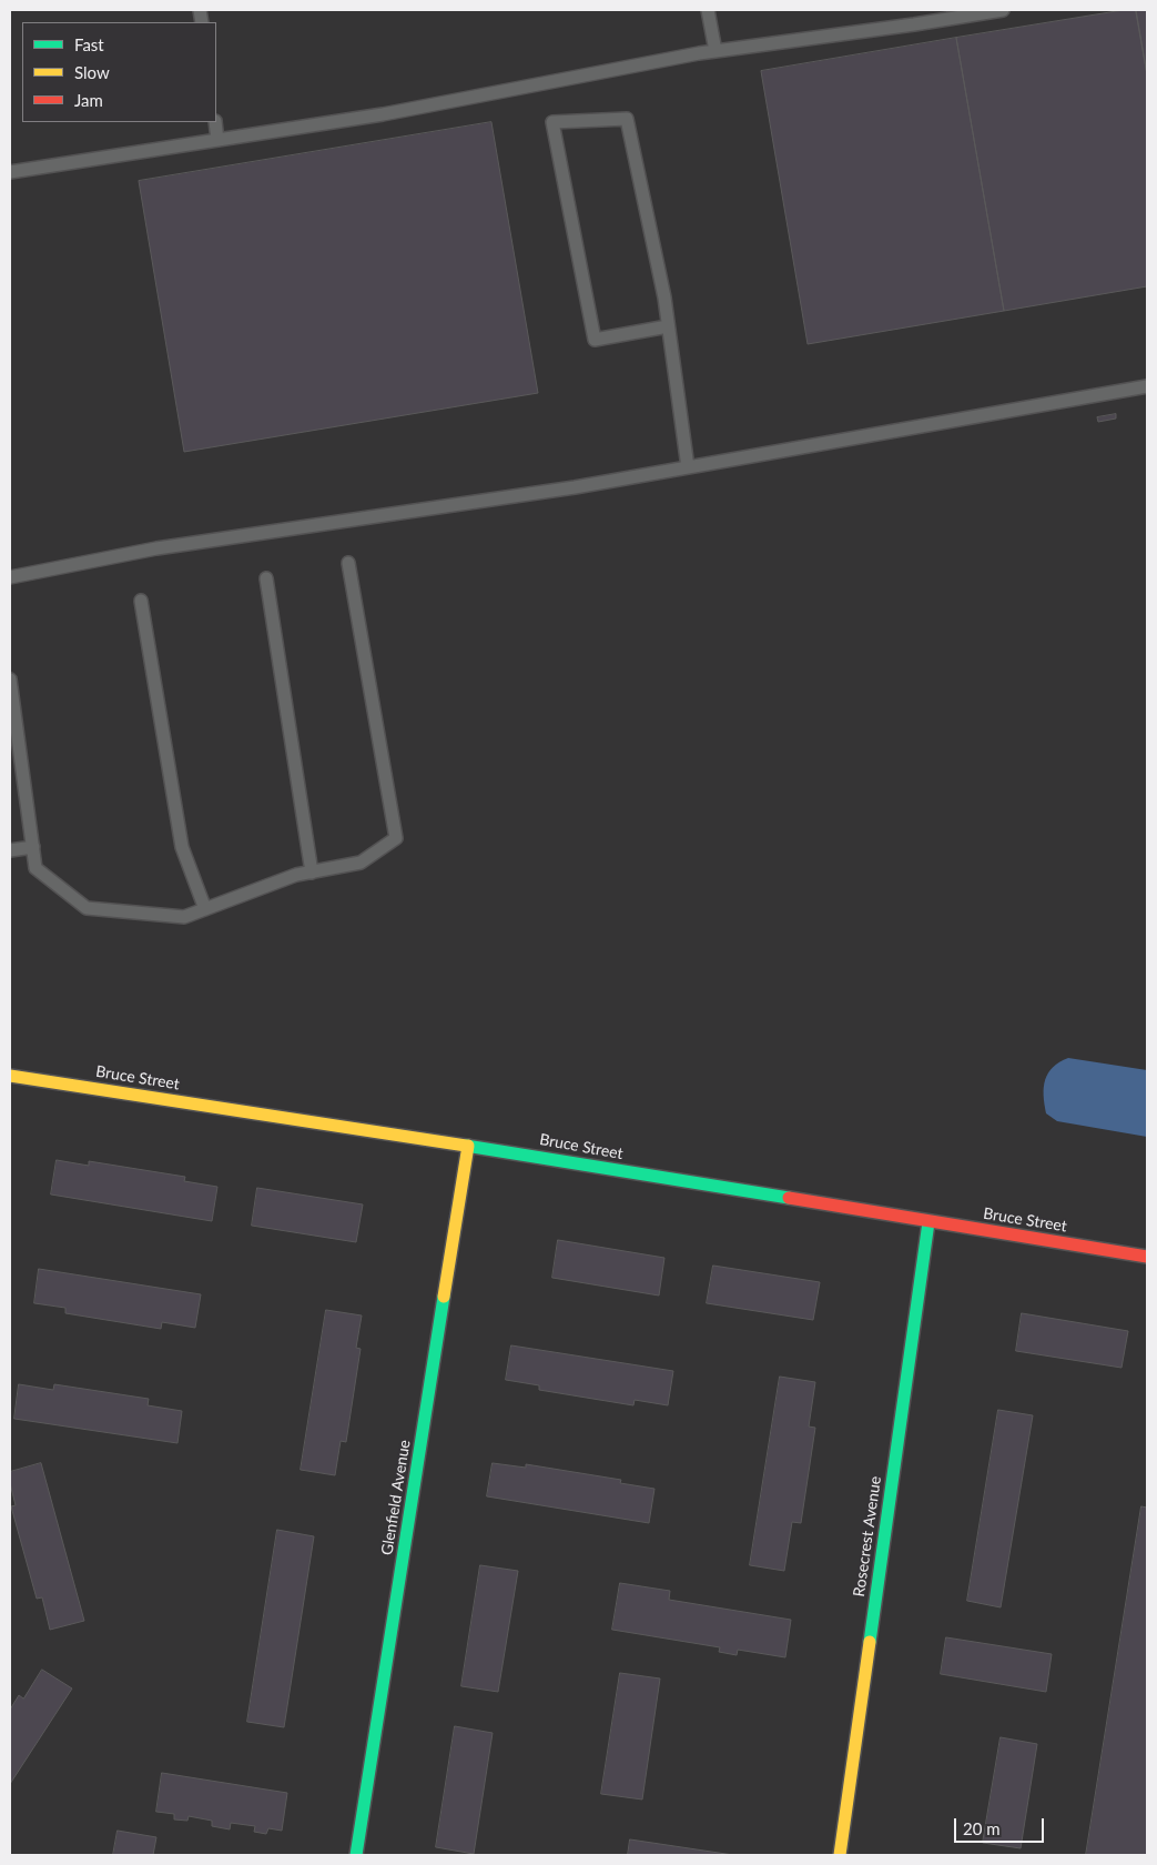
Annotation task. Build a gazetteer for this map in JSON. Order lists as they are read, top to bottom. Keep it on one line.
{"streets":{"street":["Bruce Street","Glenfield Avenue","Rosecrest Avenue"]},"crossings":[["Bruce Street","Glenfield Avenue"],["Bruce Street","Rosecrest Avenue"]],"legend":["Fast","Slow","Jam"],"scale_bar":"20 m"}
